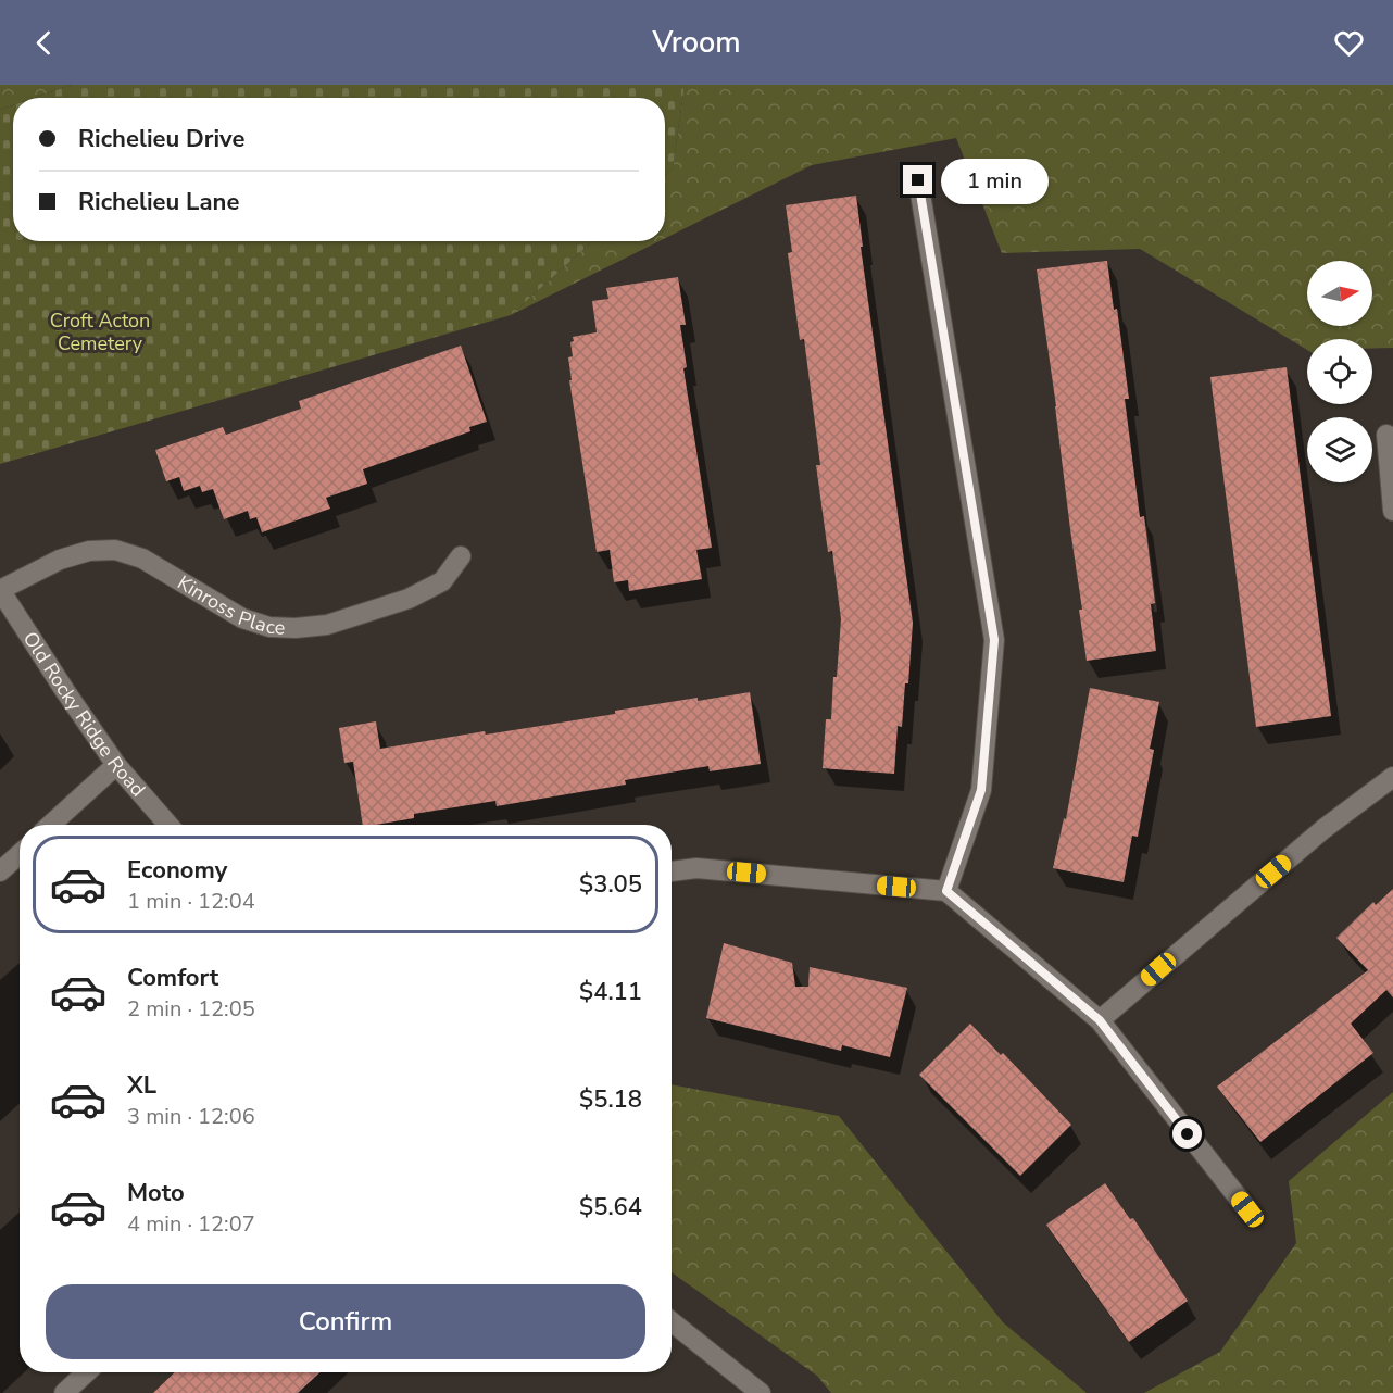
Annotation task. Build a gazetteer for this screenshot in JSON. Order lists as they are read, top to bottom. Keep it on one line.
{"streets":{"street":["Kinross Place","Old Rocky Ridge Road"]},"crossings":[["Kinross Place","Old Rocky Ridge Road"]],"parks":["Croft Acton Cemetery"],"north":"right","page":{"header":"Vroom","banner":["Richelieu Drive","Richelieu Lane"],"bubble":"1 min","list":[{"name":"Economy","note":"1 min · 12:04","value":"$3.05"},{"name":"Comfort","note":"2 min · 12:05","value":"$4.11"},{"name":"XL","note":"3 min · 12:06","value":"$5.18"},{"name":"Moto","note":"4 min · 12:07","value":"$5.64"}],"buttons":"Confirm"}}
